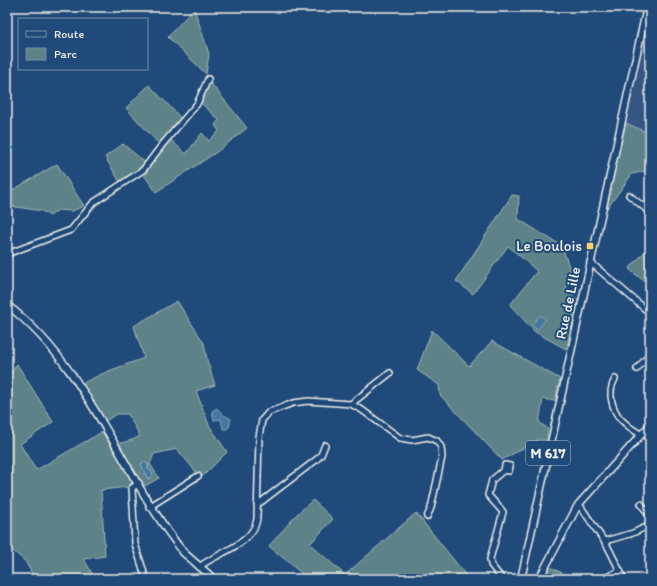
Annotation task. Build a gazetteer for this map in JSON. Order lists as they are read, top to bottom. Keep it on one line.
{"streets":{"main road":["Rue de Lille","M 617"]},"places":{"transit":["Le Boulois"]},"legend":["Route","Parc"]}
